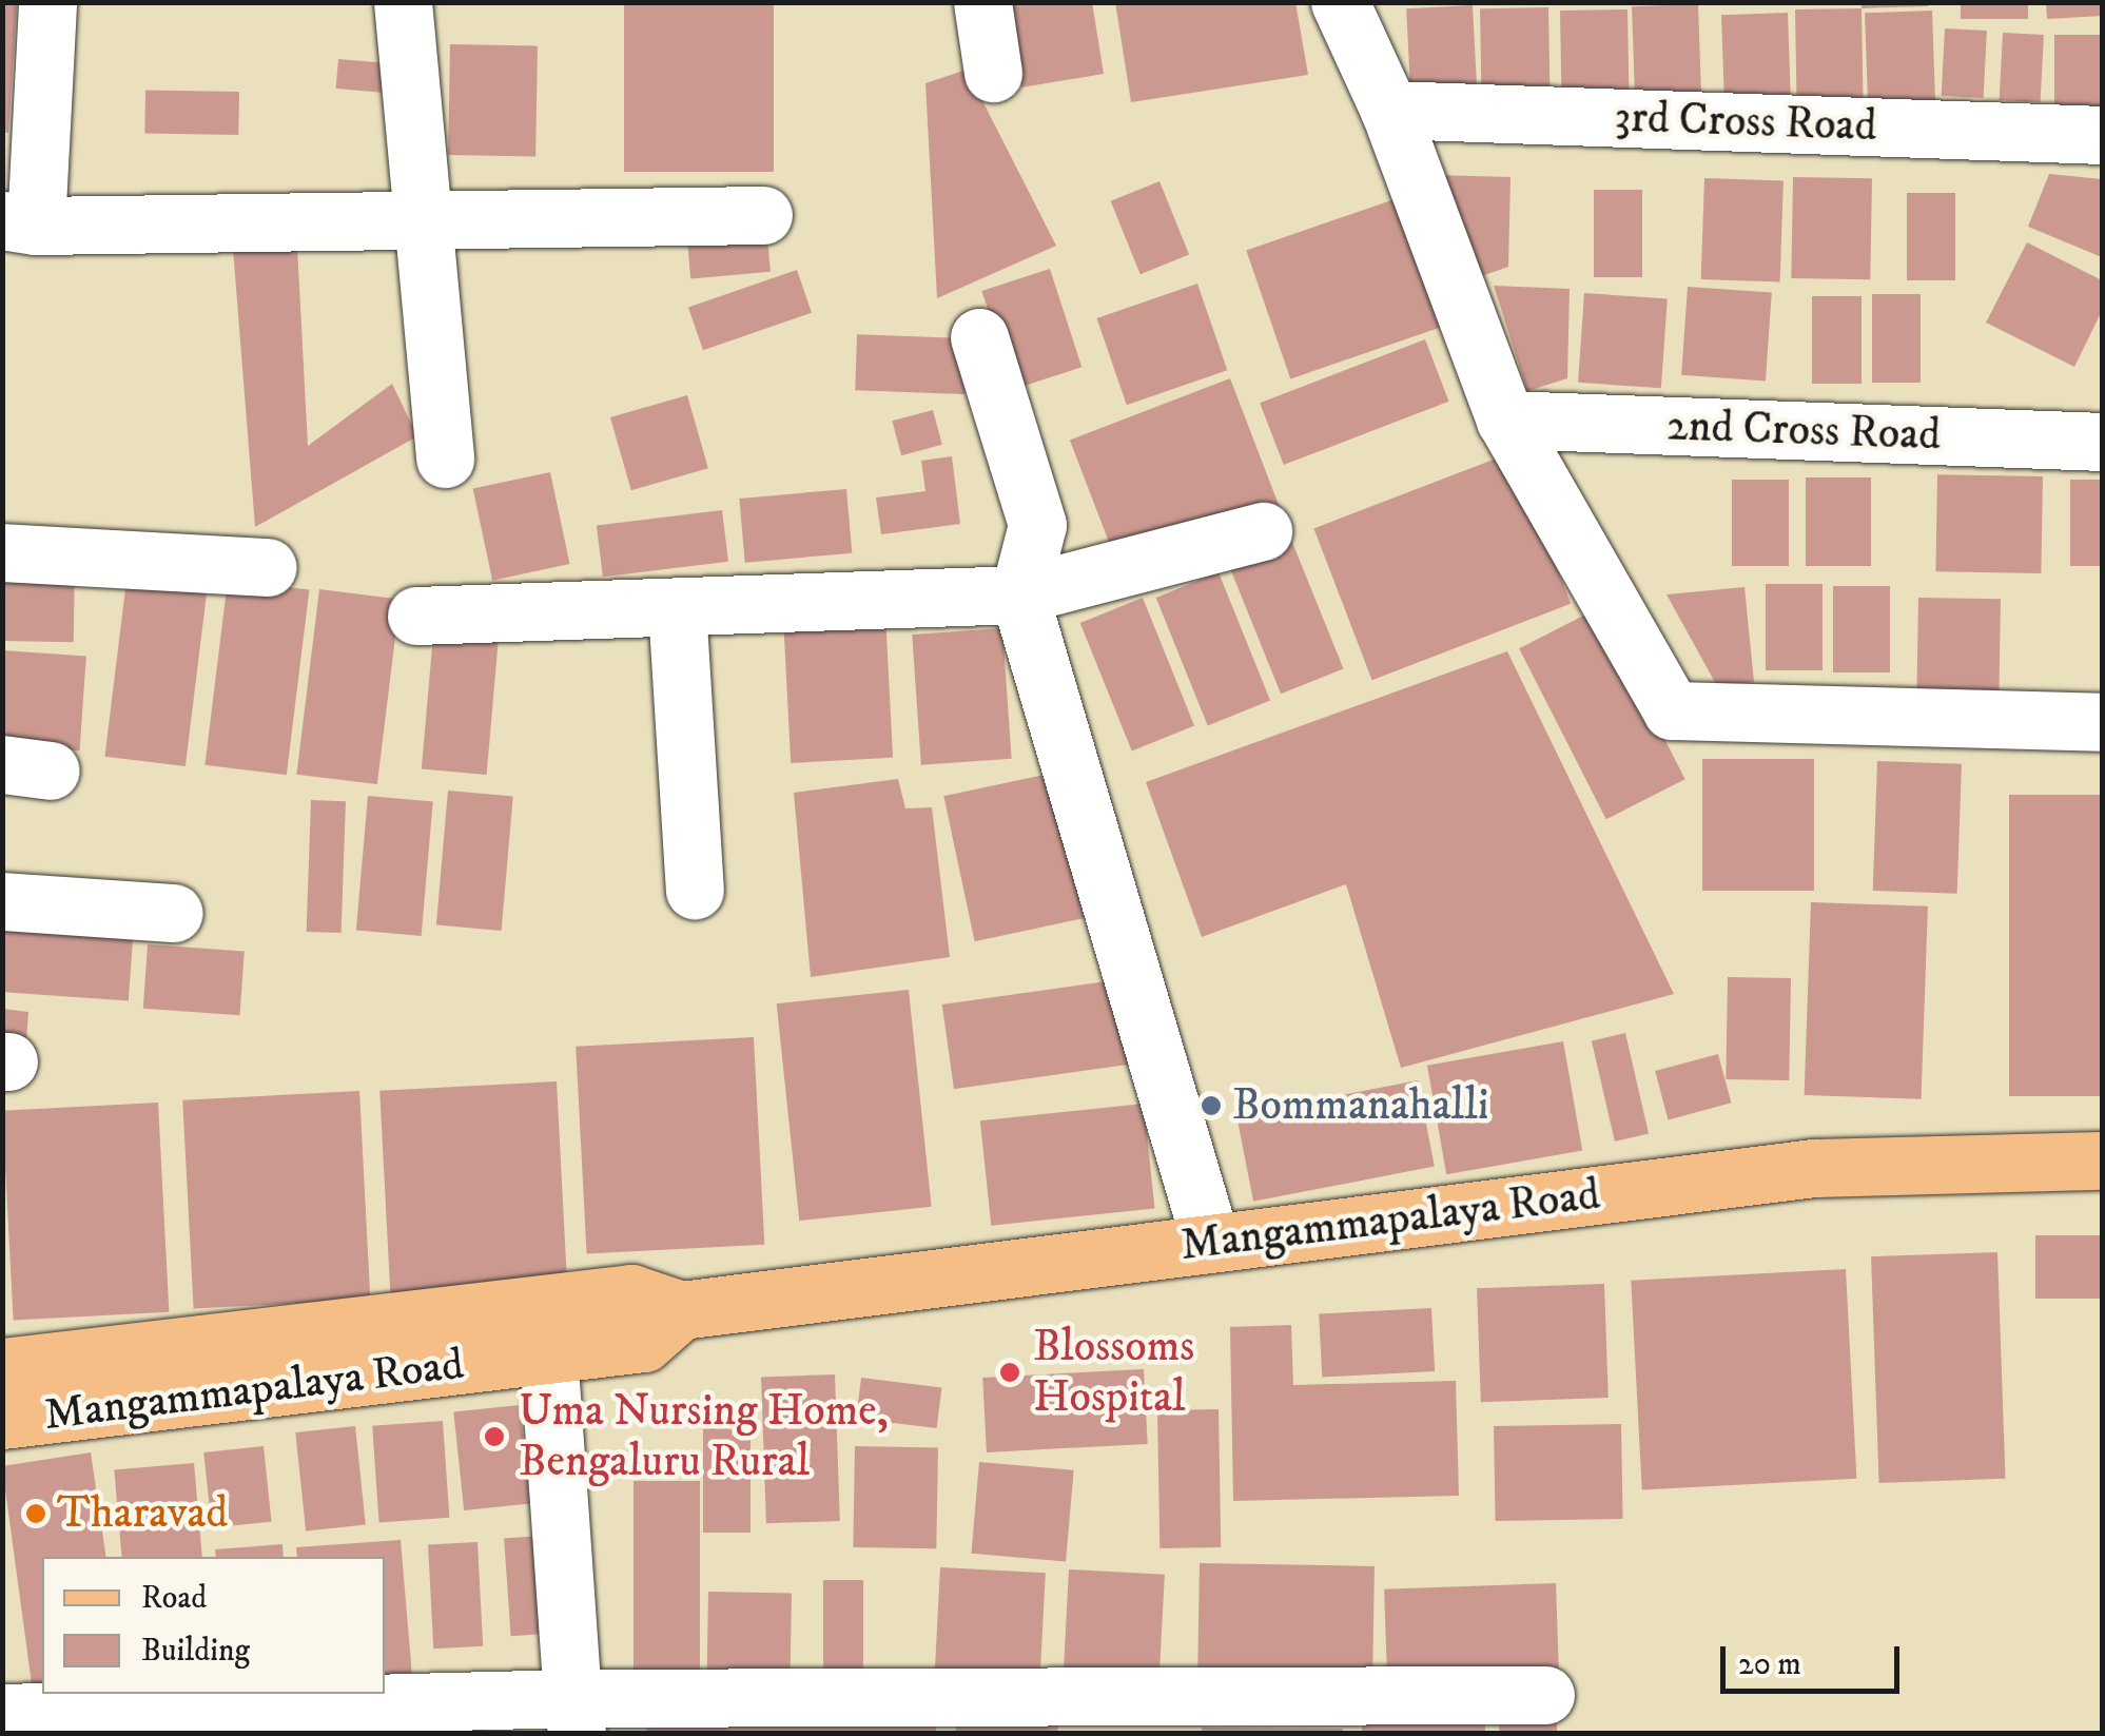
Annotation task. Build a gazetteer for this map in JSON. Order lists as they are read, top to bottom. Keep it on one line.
{"streets":{"main road":["Mangammapalaya Road"],"street":["3rd Cross Road","2nd Cross Road"]},"places":["Bommanahalli","Blossoms Hospital","Uma Nursing Home, Bengaluru Rural","Tharavad"],"legend":["Road","Building"],"scale_bar":"20 m"}
